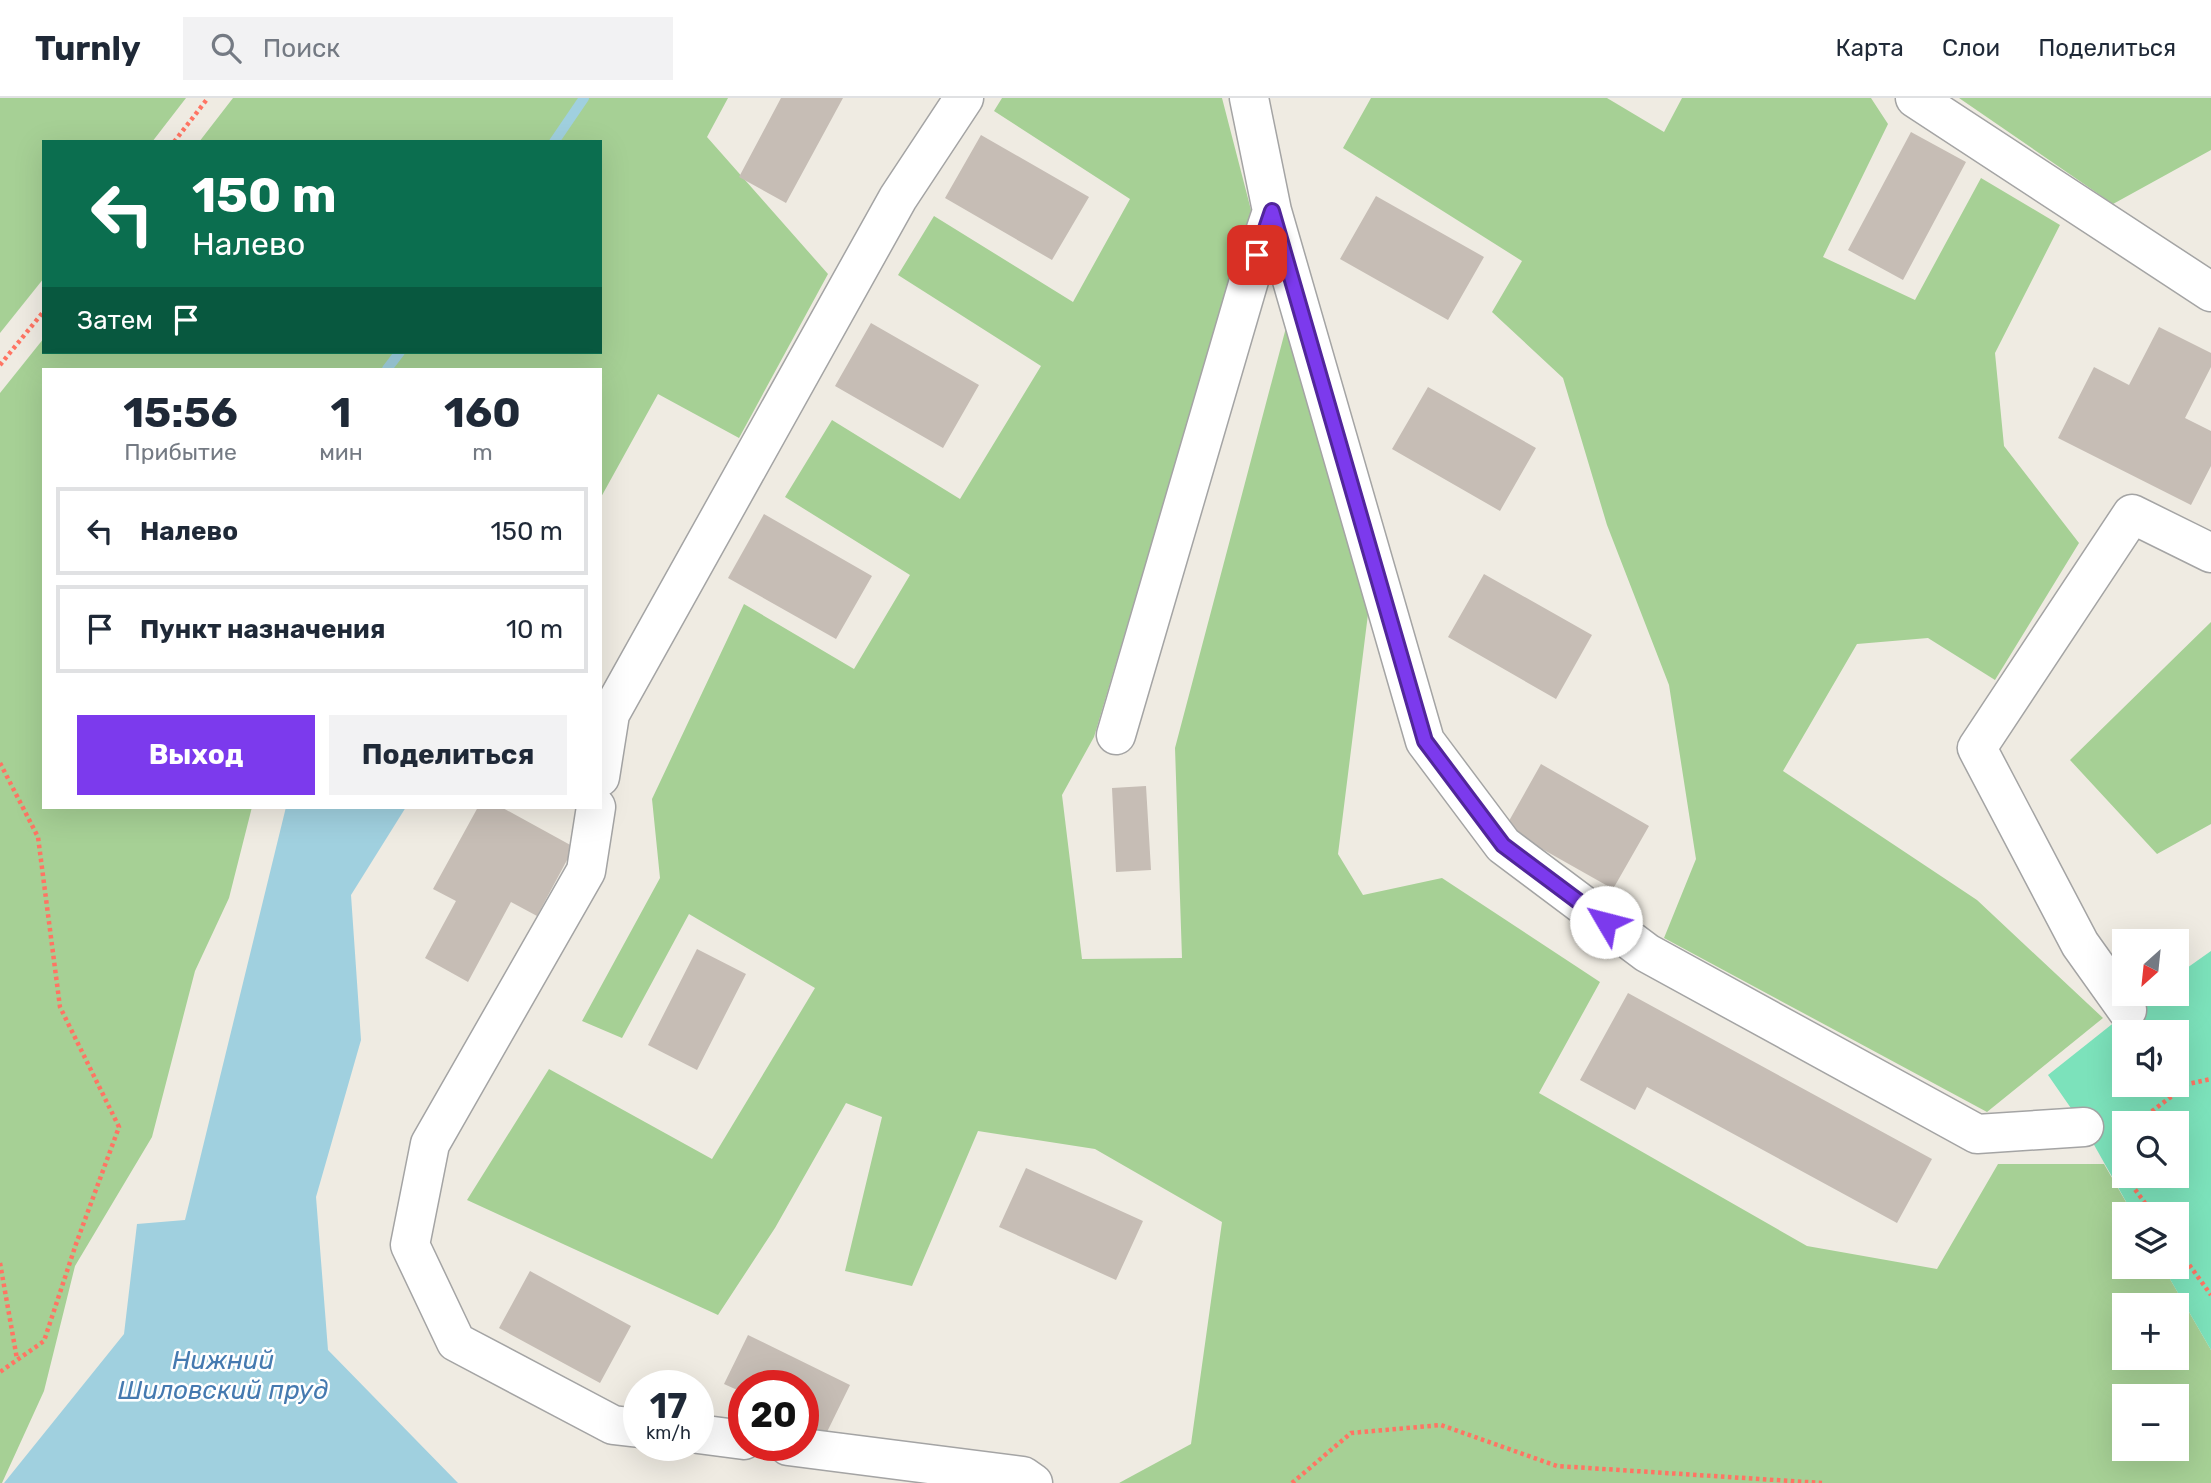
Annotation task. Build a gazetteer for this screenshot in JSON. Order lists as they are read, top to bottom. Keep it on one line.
{"water":["Нижний Шиловский пруд"],"north":"bottom left","page":{"header":"Turnly","search":"Поиск","nav":["Карта","Слои","Поделиться"],"turn":["150 m","Налево"],"then":"Затем","eta":["15:56","Прибытие","1","мин","160","m"],"list":[{"name":"Налево","value":"150 m"},{"name":"Пункт назначения","value":"10 m"}],"buttons":["Выход","Поделиться"],"map_buttons":["+","−"],"speed":"17 km/h","limit":"20"}}
